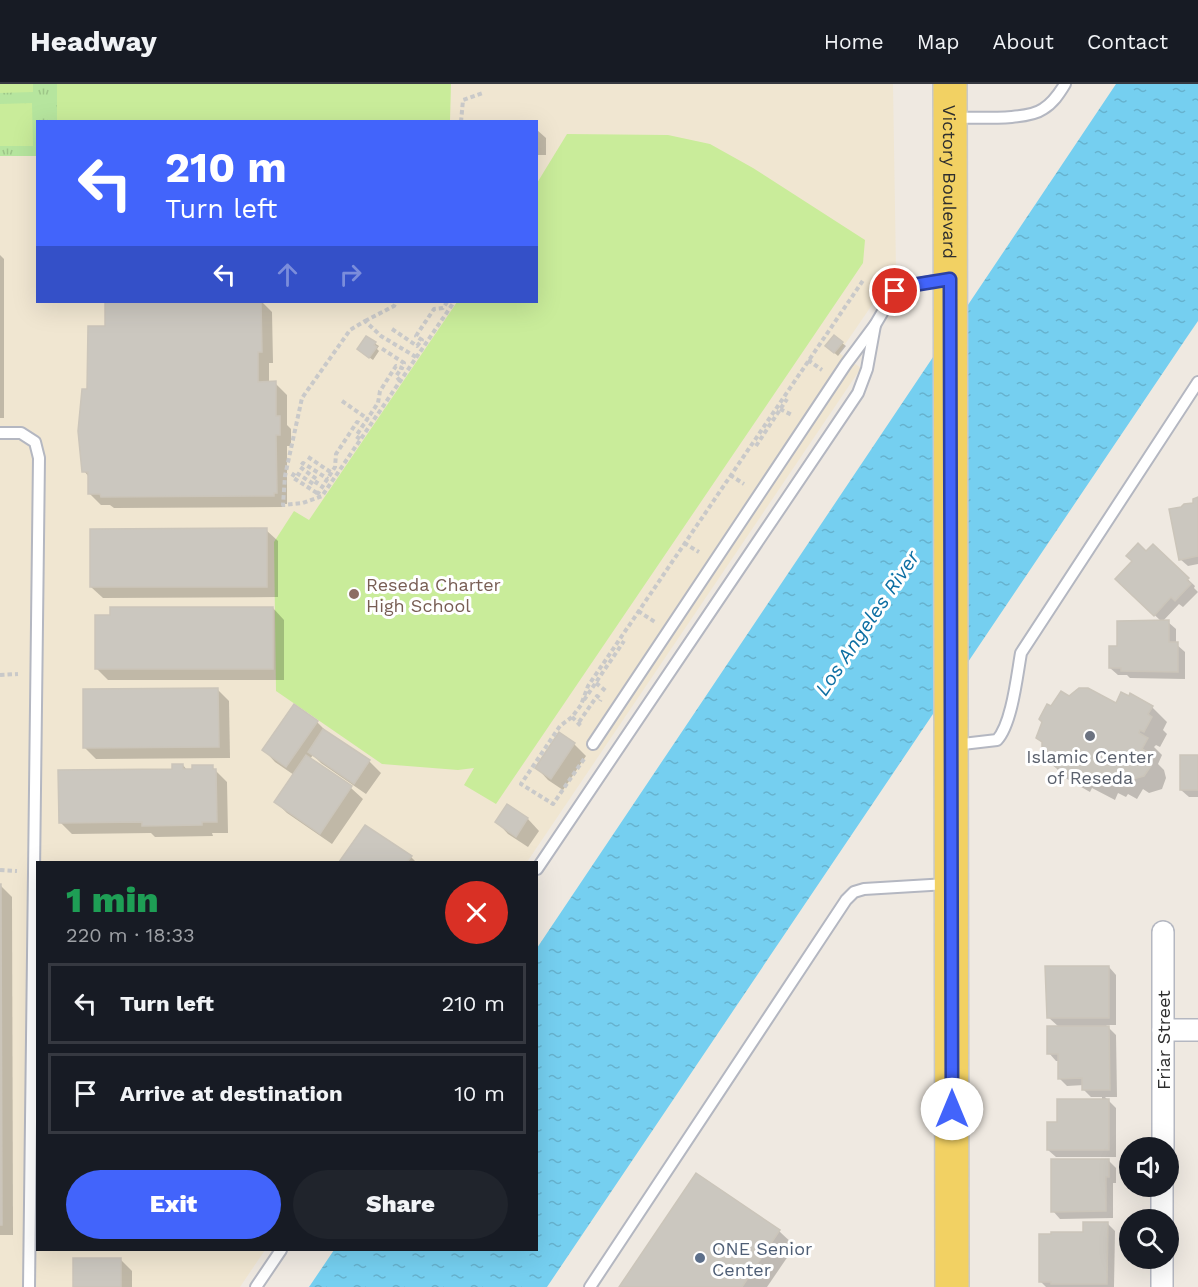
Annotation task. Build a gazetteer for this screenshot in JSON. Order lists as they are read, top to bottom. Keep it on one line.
{"streets":{"main road":["Victory Boulevard"],"street":["Friar Street"]},"water":["Los Angeles River"],"places":["Reseda Charter High School","Islamic Center of Reseda","ONE Senior Center"],"page":{"header":"Headway","nav":["Home","Map","About","Contact"],"turn":["210 m","Turn left"],"heading":["1 min","220 m · 18:33"],"list":[{"name":"Turn left","value":"210 m"},{"name":"Arrive at destination","value":"10 m"}],"buttons":["Exit","Share"]}}
